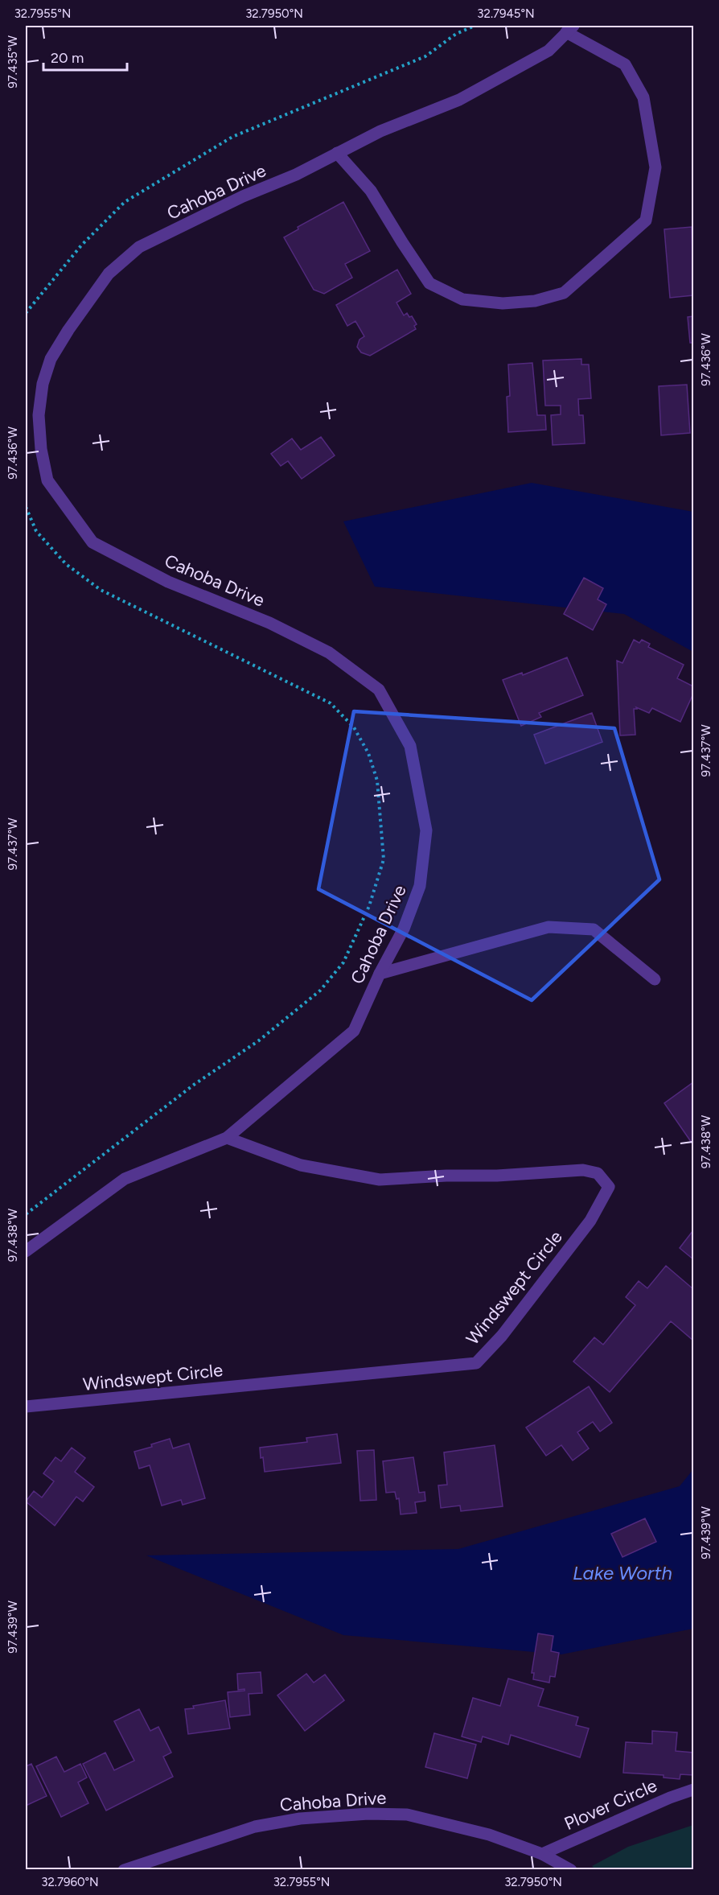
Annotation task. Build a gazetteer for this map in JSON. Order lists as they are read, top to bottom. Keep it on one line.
{"streets":{"street":["Cahoba Drive","Windswept Circle","Plover Circle"]},"crossings":[["Cahoba Drive","Windswept Circle"],["Cahoba Drive","Plover Circle"]],"water":["Lake Worth"],"scale_bar":"20 m","coordinates":["32.7955°N","32.7950°N","32.7945°N","97.435°W","97.436°W","97.437°W","97.438°W","97.439°W","32.7960°N"]}
